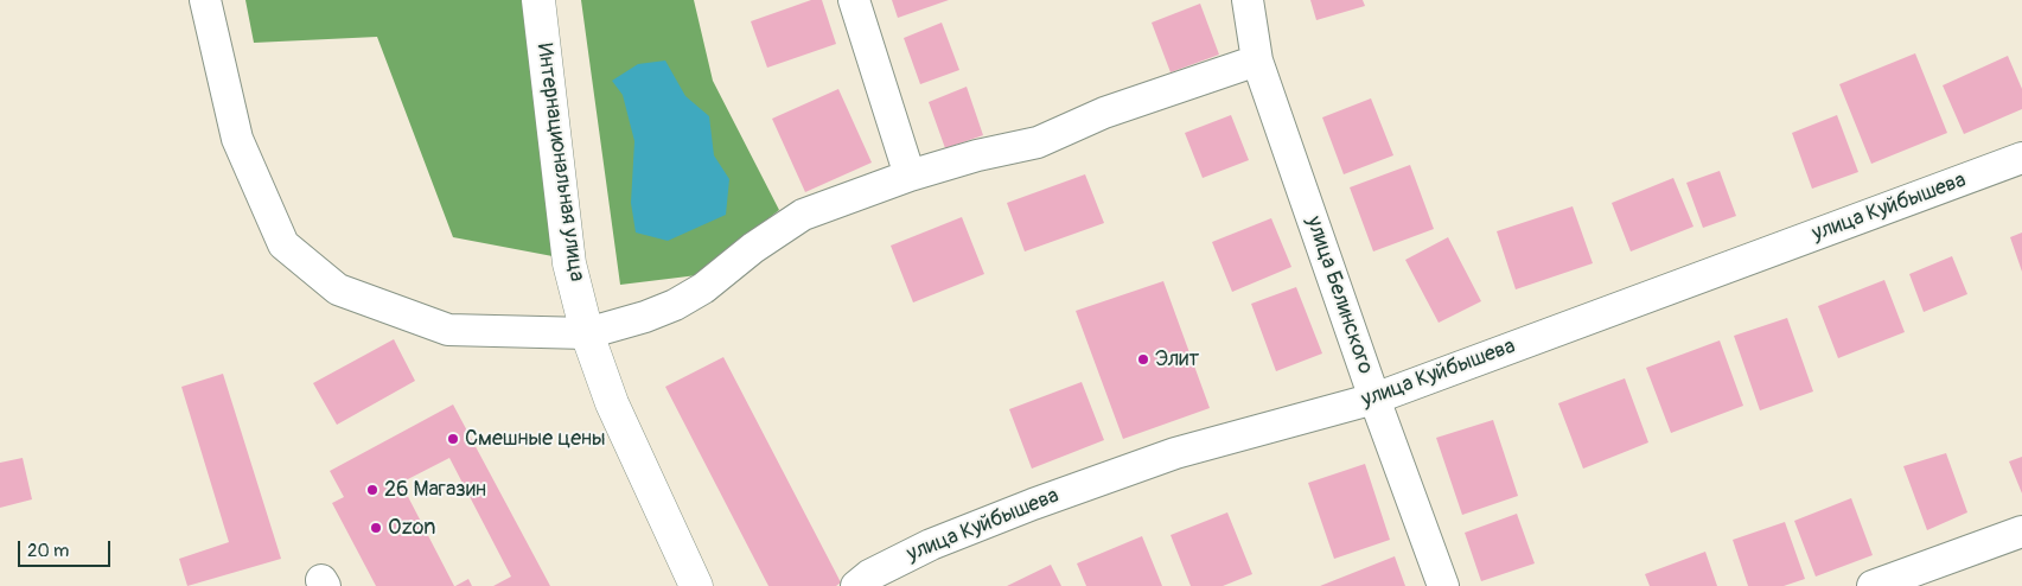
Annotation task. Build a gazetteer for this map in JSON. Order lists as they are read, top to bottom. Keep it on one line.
{"streets":{"main road":["Интернациональная улица"],"street":["улица Куйбышева","улица Белинского"]},"crossings":[["улица Куйбышева","улица Белинского"]],"places":["Элит","Смешные цены","26 Магазин","Ozon"],"scale_bar":"20 m"}
